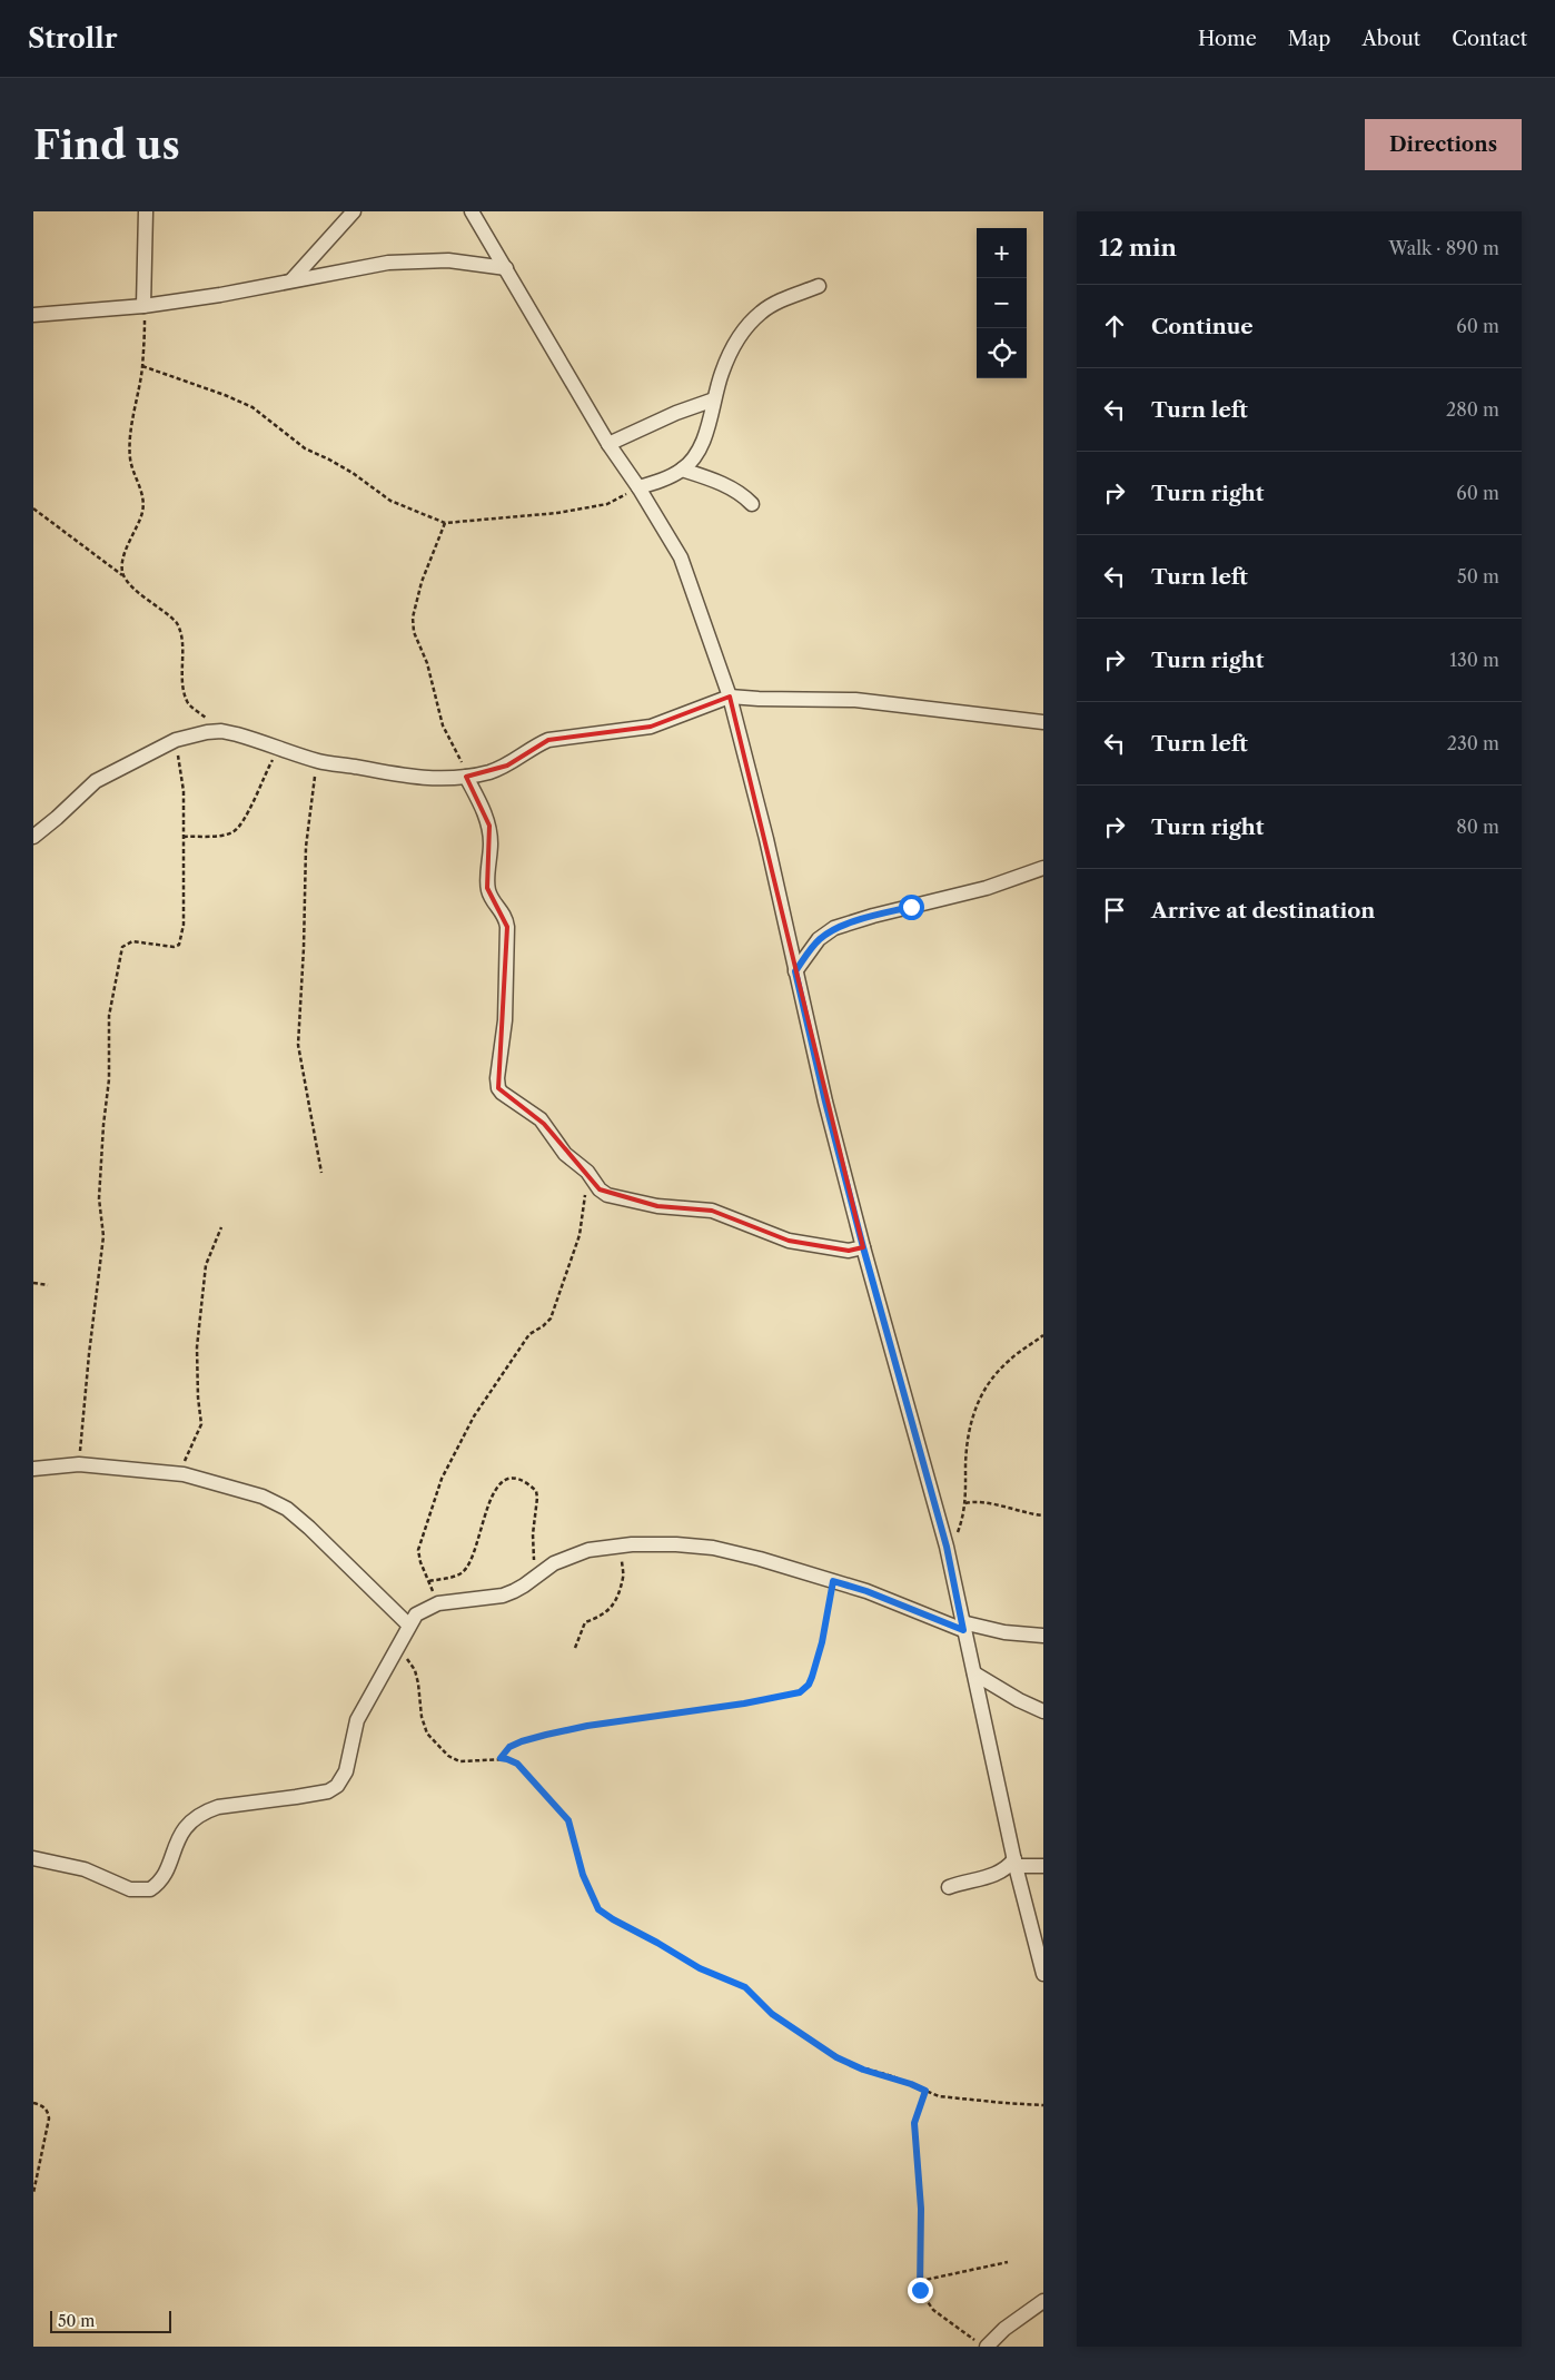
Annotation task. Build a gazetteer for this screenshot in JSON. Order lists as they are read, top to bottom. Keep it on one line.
{"scale_bar":"50 m","page":{"header":"Strollr","nav":["Home","Map","About","Contact"],"buttons":"Directions","title":"Find us","heading":["12 min","Walk · 890 m"],"map_buttons":["+","−"],"list":[["Continue","60 m"],["Turn left","280 m"],["Turn right","60 m"],["Turn left","50 m"],["Turn right","130 m"],["Turn left","230 m"],["Turn right","80 m"],"Arrive at destination"],"scale":"50 m"}}
